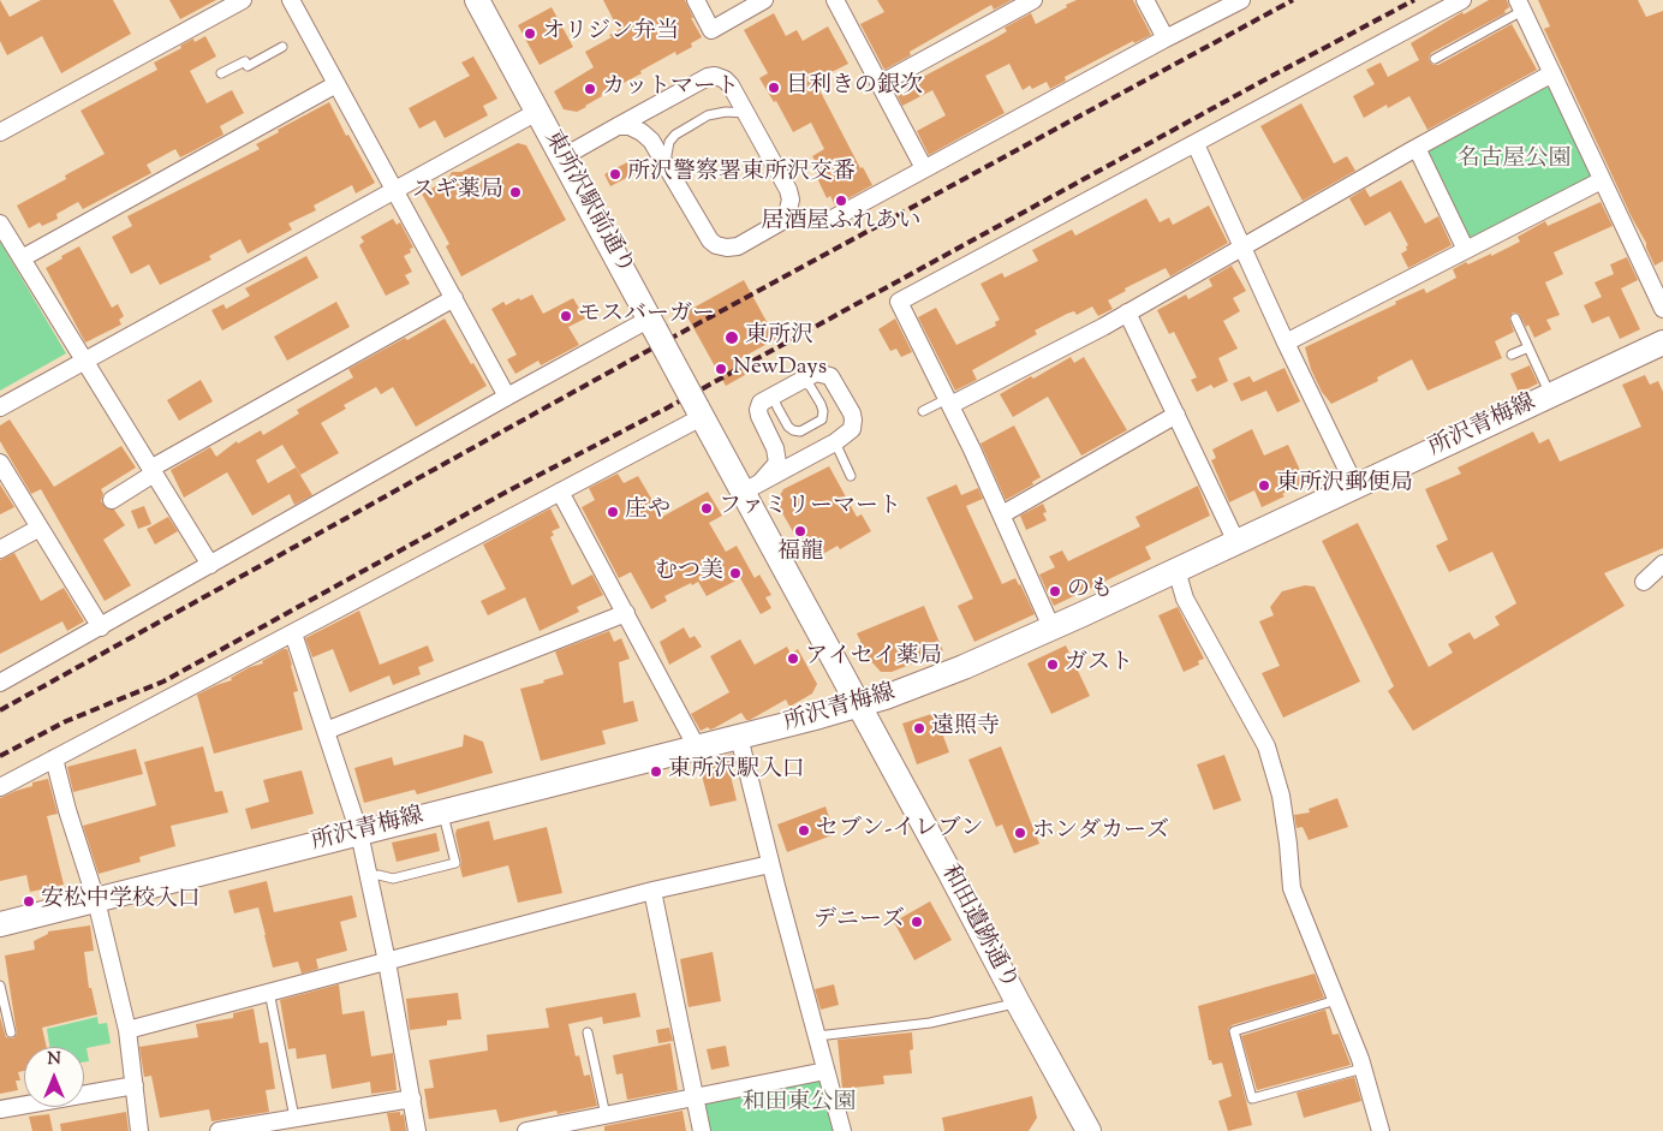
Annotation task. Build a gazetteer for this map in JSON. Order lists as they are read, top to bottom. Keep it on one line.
{"streets":{"main road":["東所沢駅前通り","所沢青梅線","和田遺跡通り"]},"crossings":[["東所沢駅前通り","和田遺跡通り"],["所沢青梅線","和田遺跡通り"]],"parks":["名古屋公園","和田東公園"],"places":["オリジン弁当","目利きの銀次","カットマート","所沢警察署東所沢交番","スギ薬局","居酒屋ふれあい","モスバーガー","東所沢","NewDays","東所沢郵便局","ファミリーマート","庄や","福龍","むつ美","のも","アイセイ薬局","ガスト","遠照寺","東所沢駅入口","セブン-イレブン","ホンダカーズ","安松中学校入口","デニーズ"],"north":"top"}
